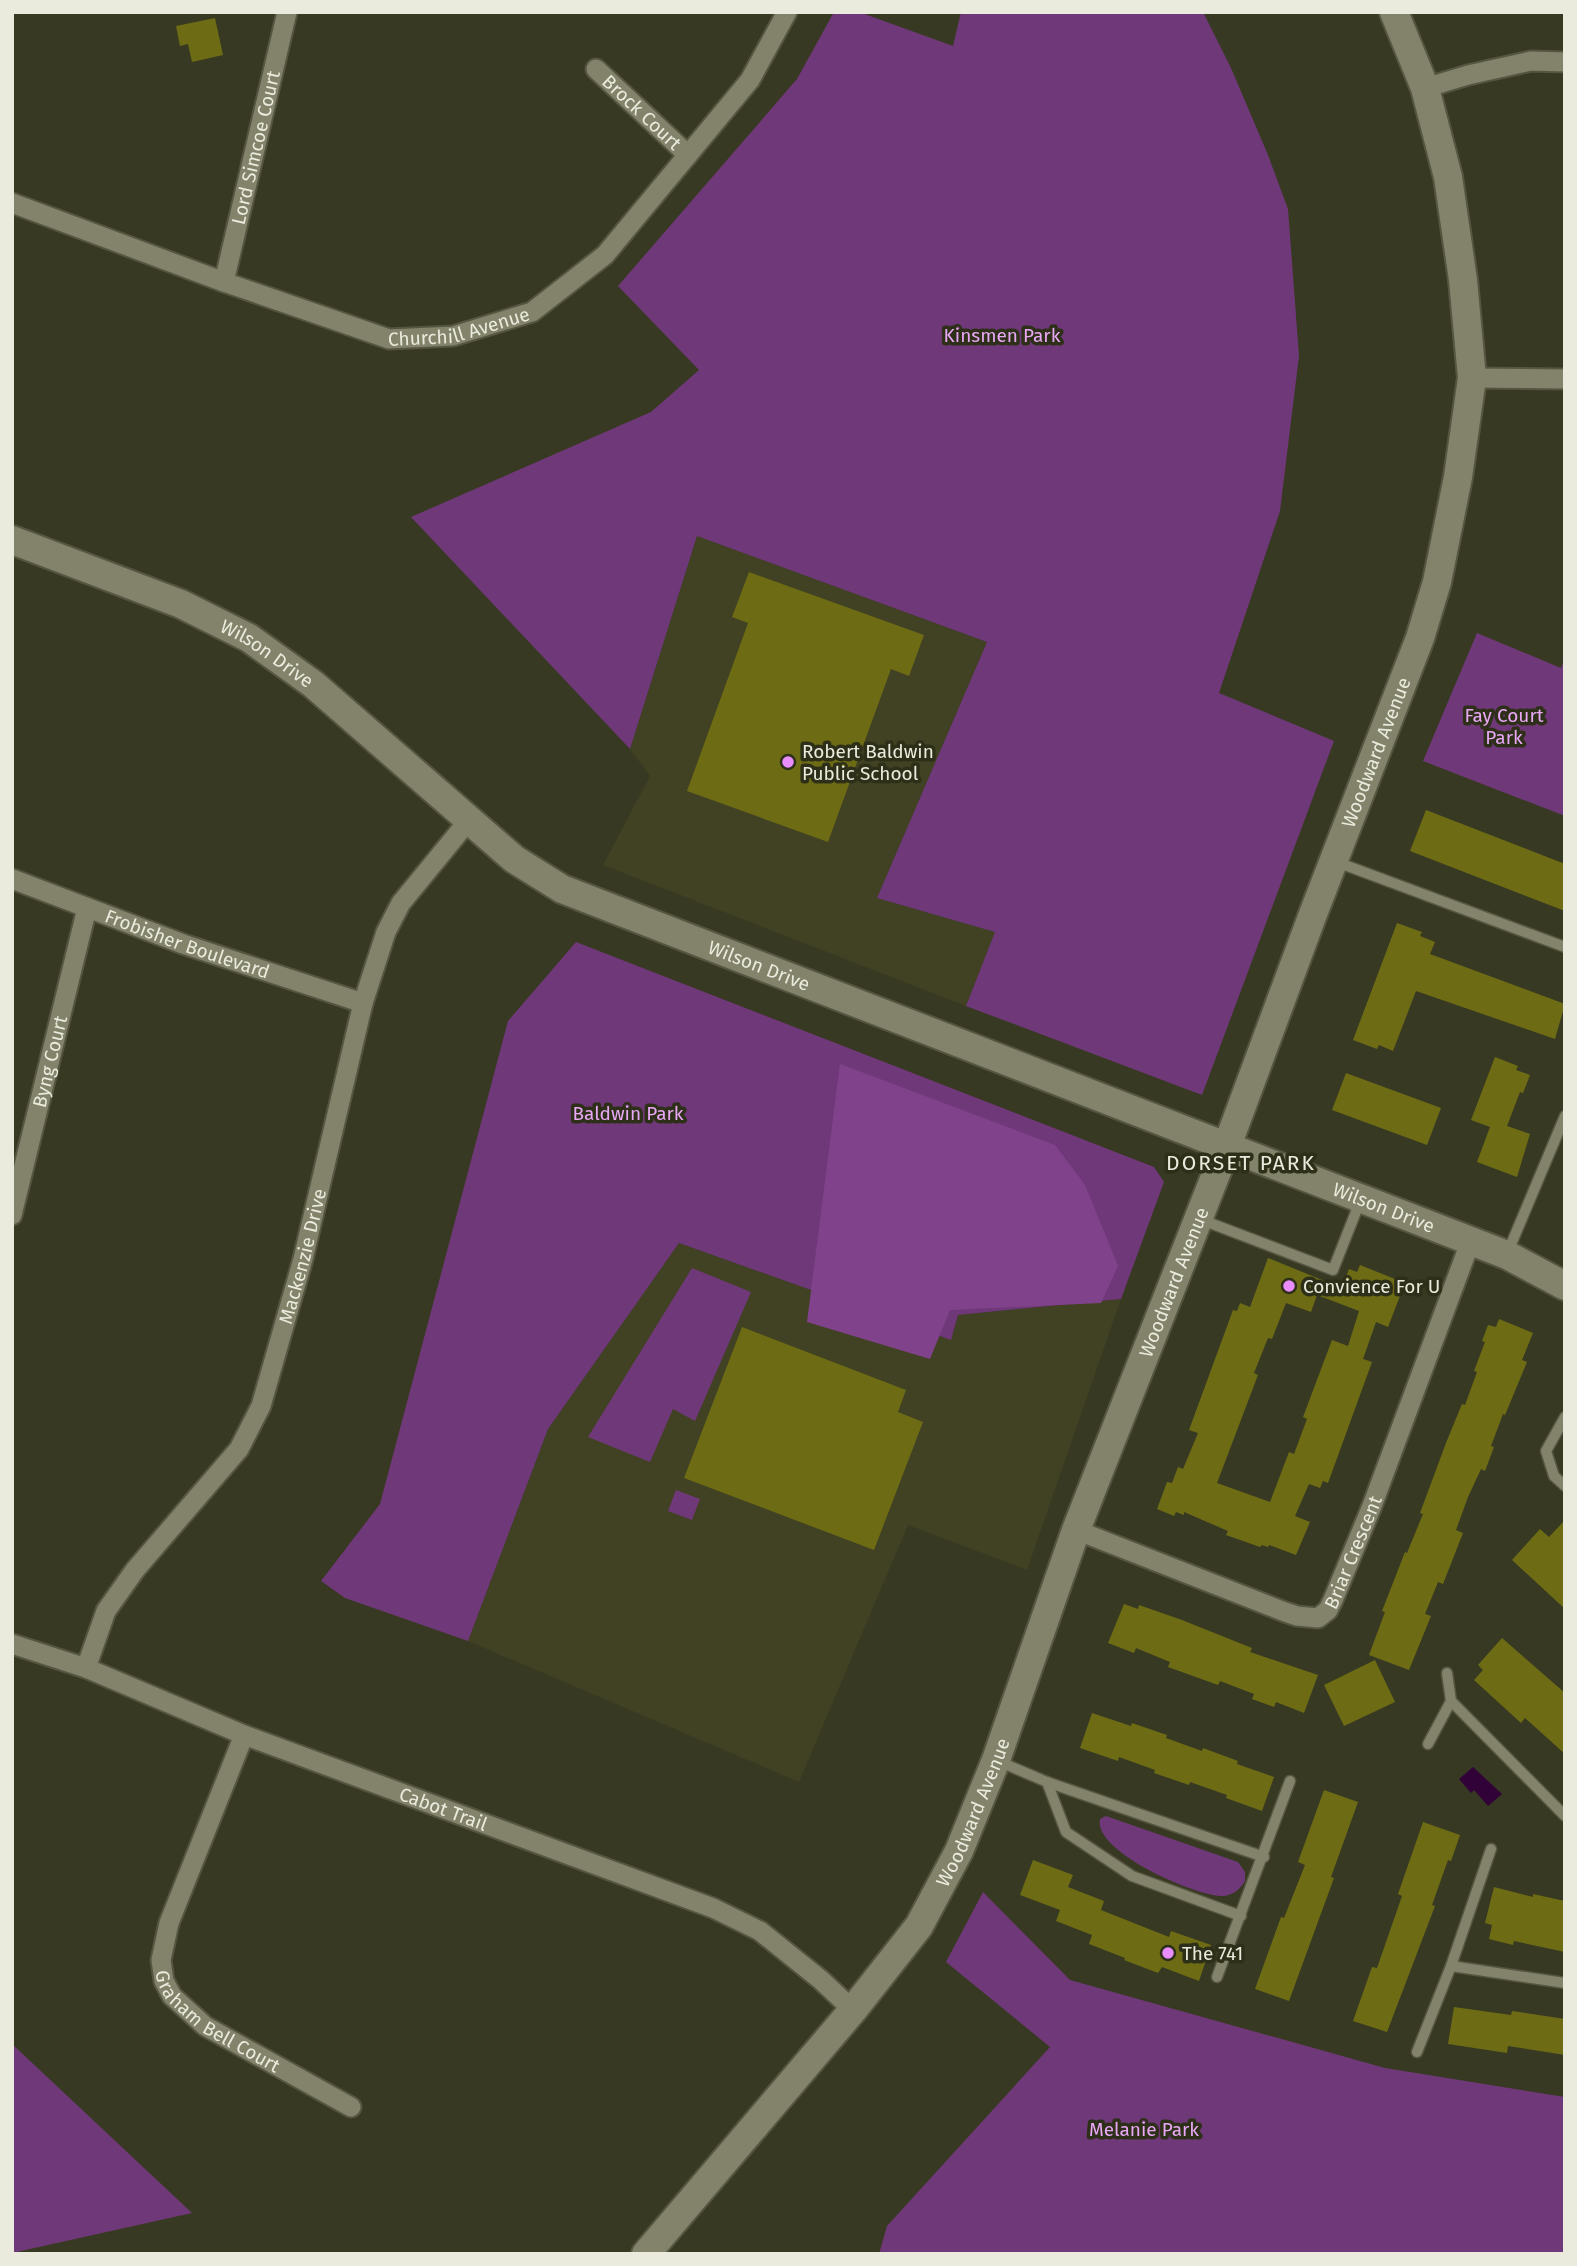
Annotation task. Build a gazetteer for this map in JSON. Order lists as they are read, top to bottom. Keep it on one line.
{"streets":{"street":["Brock Court","Lord Simcoe Court","Churchill Avenue","Wilson Drive","Woodward Avenue","Frobisher Boulevard","Byng Court","Mackenzie Drive","Briar Crescent","Cabot Trail","Graham Bell Court"]},"crossings":[["Brock Court","Churchill Avenue"],["Lord Simcoe Court","Churchill Avenue"],["Wilson Drive","Woodward Avenue"],["Wilson Drive","Mackenzie Drive"],["Wilson Drive","Briar Crescent"],["Woodward Avenue","Briar Crescent"],["Woodward Avenue","Cabot Trail"],["Frobisher Boulevard","Byng Court"],["Frobisher Boulevard","Mackenzie Drive"],["Mackenzie Drive","Cabot Trail"],["Cabot Trail","Graham Bell Court"]],"districts":["DORSET PARK"],"parks":["Kinsmen Park","Fay Court Park","Baldwin Park","Melanie Park"],"places":["Robert Baldwin Public School","Convience For U","The 741"]}
